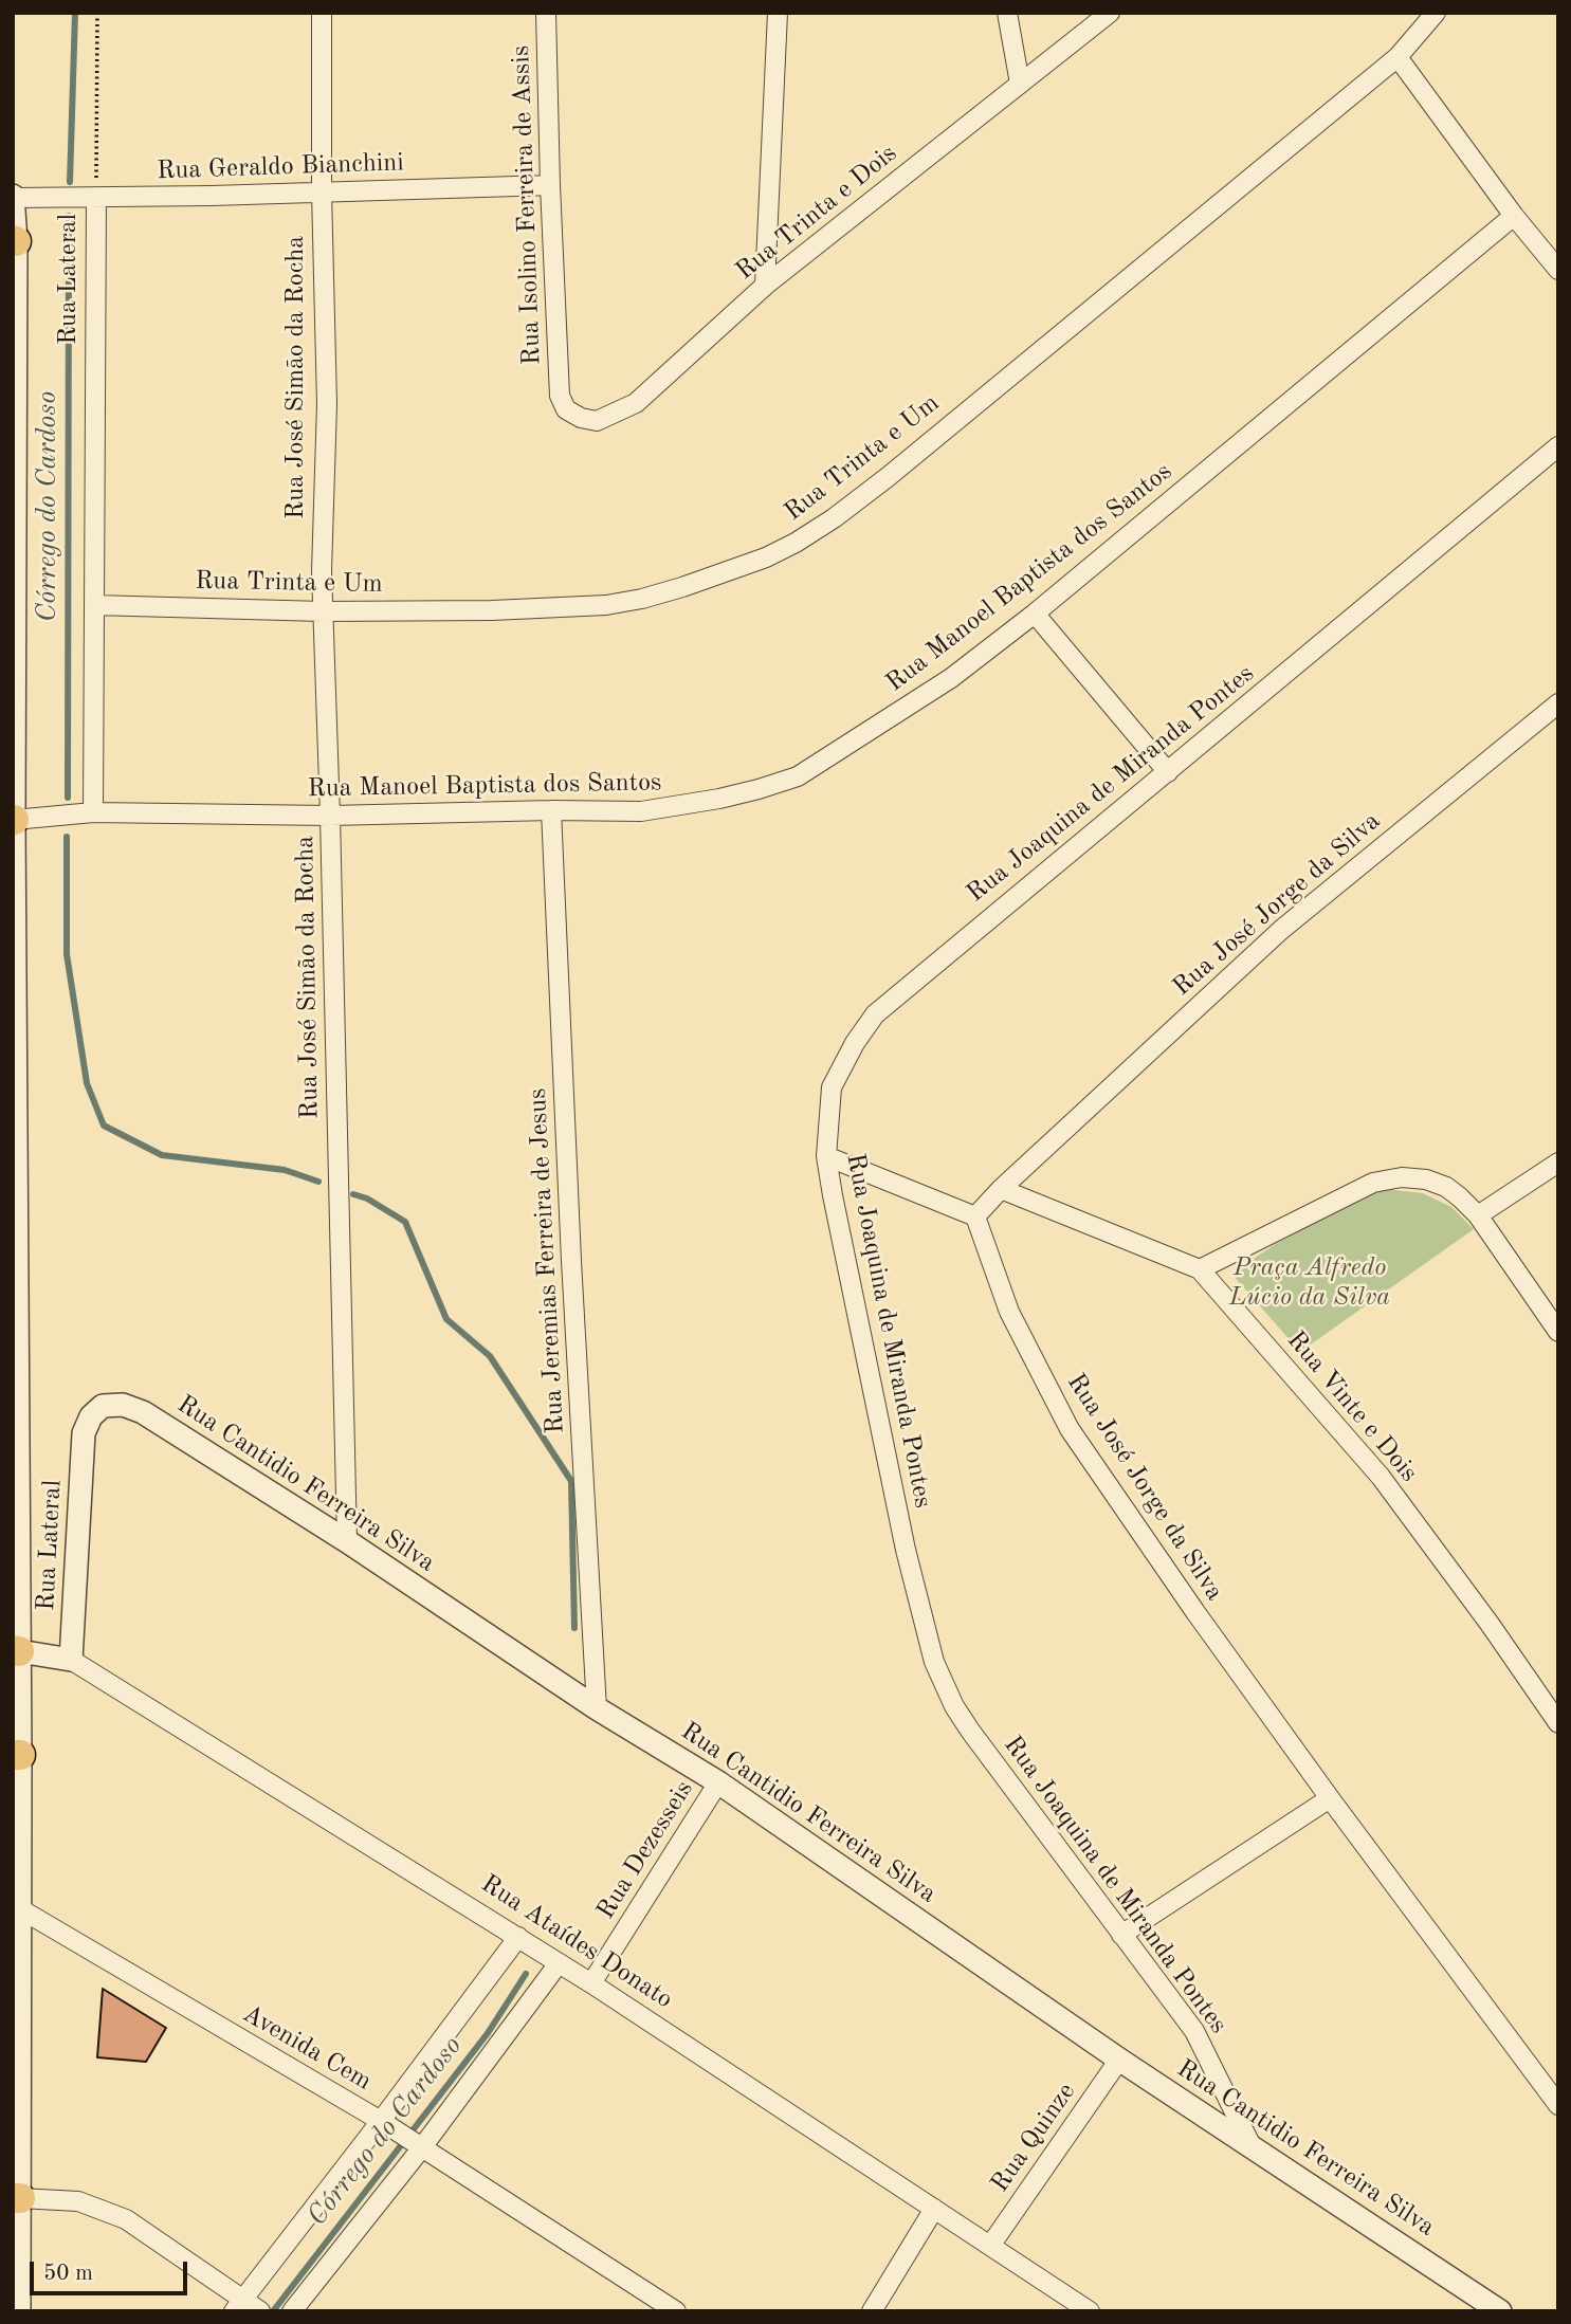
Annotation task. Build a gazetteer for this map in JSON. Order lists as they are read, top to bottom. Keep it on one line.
{"streets":{"street":["Rua Geraldo Bianchini","Rua Isolino Ferreira de Assis","Rua Trinta e Dois","Rua Lateral","Rua José Simão da Rocha","Rua Trinta e Um","Rua Manoel Baptista dos Santos","Rua Joaquina de Miranda Pontes","Rua José Jorge da Silva","Rua Jeremias Ferreira de Jesus","Rua Vinte e Dois","Rua Cantidio Ferreira Silva","Rua Dezesseis","Rua Ataídes Donato","Avenida Cem","Rua Quinze"]},"crossings":[["Rua Geraldo Bianchini","Rua Isolino Ferreira de Assis"],["Rua Geraldo Bianchini","Rua Lateral"],["Rua Geraldo Bianchini","Rua José Simão da Rocha"],["Rua Isolino Ferreira de Assis","Rua Trinta e Dois"],["Rua Lateral","Rua Trinta e Um"],["Rua Lateral","Rua Manoel Baptista dos Santos"],["Rua Lateral","Rua Cantidio Ferreira Silva"],["Rua Lateral","Rua Ataídes Donato"],["Rua José Simão da Rocha","Rua Trinta e Um"],["Rua José Simão da Rocha","Rua Manoel Baptista dos Santos"],["Rua José Simão da Rocha","Rua Cantidio Ferreira Silva"],["Rua Manoel Baptista dos Santos","Rua Jeremias Ferreira de Jesus"],["Rua Joaquina de Miranda Pontes","Rua Cantidio Ferreira Silva"],["Rua José Jorge da Silva","Rua Vinte e Dois"],["Rua Jeremias Ferreira de Jesus","Rua Cantidio Ferreira Silva"],["Rua Cantidio Ferreira Silva","Rua Dezesseis"],["Rua Cantidio Ferreira Silva","Rua Quinze"],["Rua Dezesseis","Rua Ataídes Donato"],["Rua Ataídes Donato","Rua Quinze"]],"water":["Córrego do Cardoso"],"parks":["Praça Alfredo Lúcio da Silva"],"scale_bar":"50 m"}
